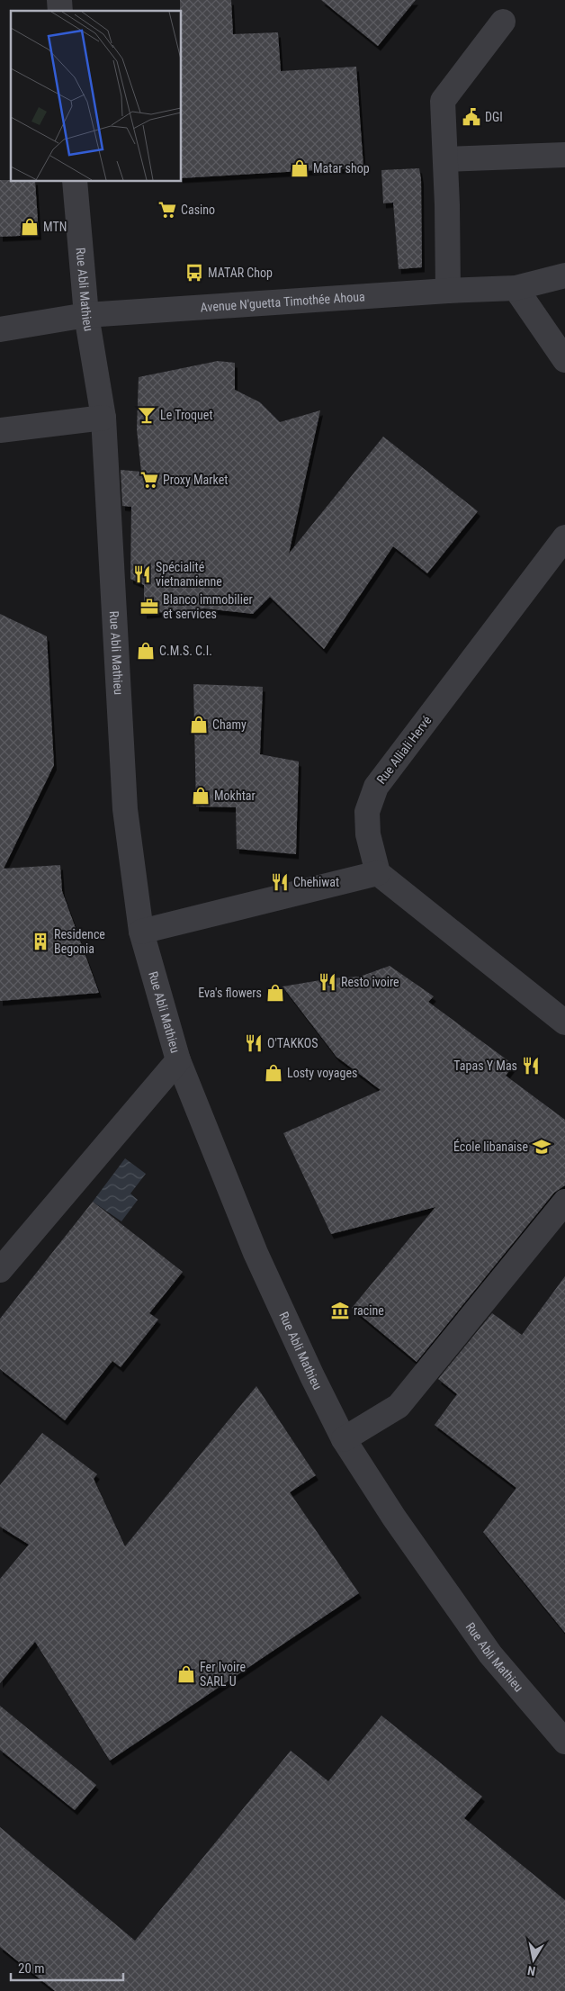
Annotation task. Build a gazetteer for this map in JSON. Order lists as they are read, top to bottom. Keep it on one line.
{"streets":{"street":["Rue Abli Mathieu","Avenue N'guetta Timothée Ahoua","Rue Alliali Hervé"]},"crossings":[["Rue Abli Mathieu","Avenue N'guetta Timothée Ahoua"]],"places":{"public building":["DGI"],"shop":["Matar shop","MTN","C.M.S. C.I.","Chamy","Mokhtar","Eva's flowers","Losty voyages","Fer Ivoire SARL U"],"supermarket":["Casino","Proxy Market"],"bus stop":["MATAR Chop"],"bar":["Le Troquet"],"restaurant":["Spécialité vietnamienne","Chehiwat","Resto ivoire","O'TAKKOS","Tapas Y Mas"],"office":["Blanco immobilier et services"],"building":["Residence Begonia"],"school or university":["École libanaise"],"museum":["racine"]},"scale_bar":"20 m","north":"bottom"}
